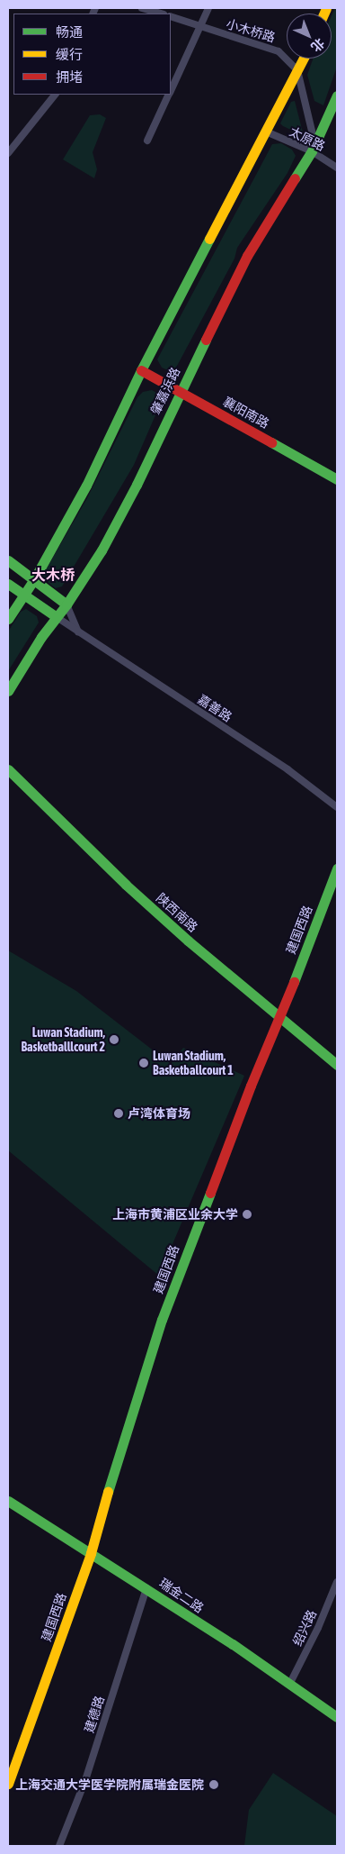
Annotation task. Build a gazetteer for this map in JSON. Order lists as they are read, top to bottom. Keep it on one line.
{"streets":{"main road":["肇嘉浜路","襄阳南路","陕西南路","建国西路","瑞金二路"],"street":["小木桥路","太原路","嘉善路","绍兴路","建德路"]},"crossings":[["太原路","肇嘉浜路"],["肇嘉浜路","襄阳南路"],["肇嘉浜路","嘉善路"],["陕西南路","建国西路"],["建国西路","瑞金二路"],["瑞金二路","绍兴路"],["瑞金二路","建德路"]],"districts":["大木桥"],"places":["Luwan Stadium, Basketballlcourt 2","Luwan Stadium, Basketballcourt 1","卢湾体育场","上海市黄浦区业余大学","上海交通大学医学院附属瑞金医院"],"legend":["畅通","缓行","拥堵"],"north":"bottom right"}
